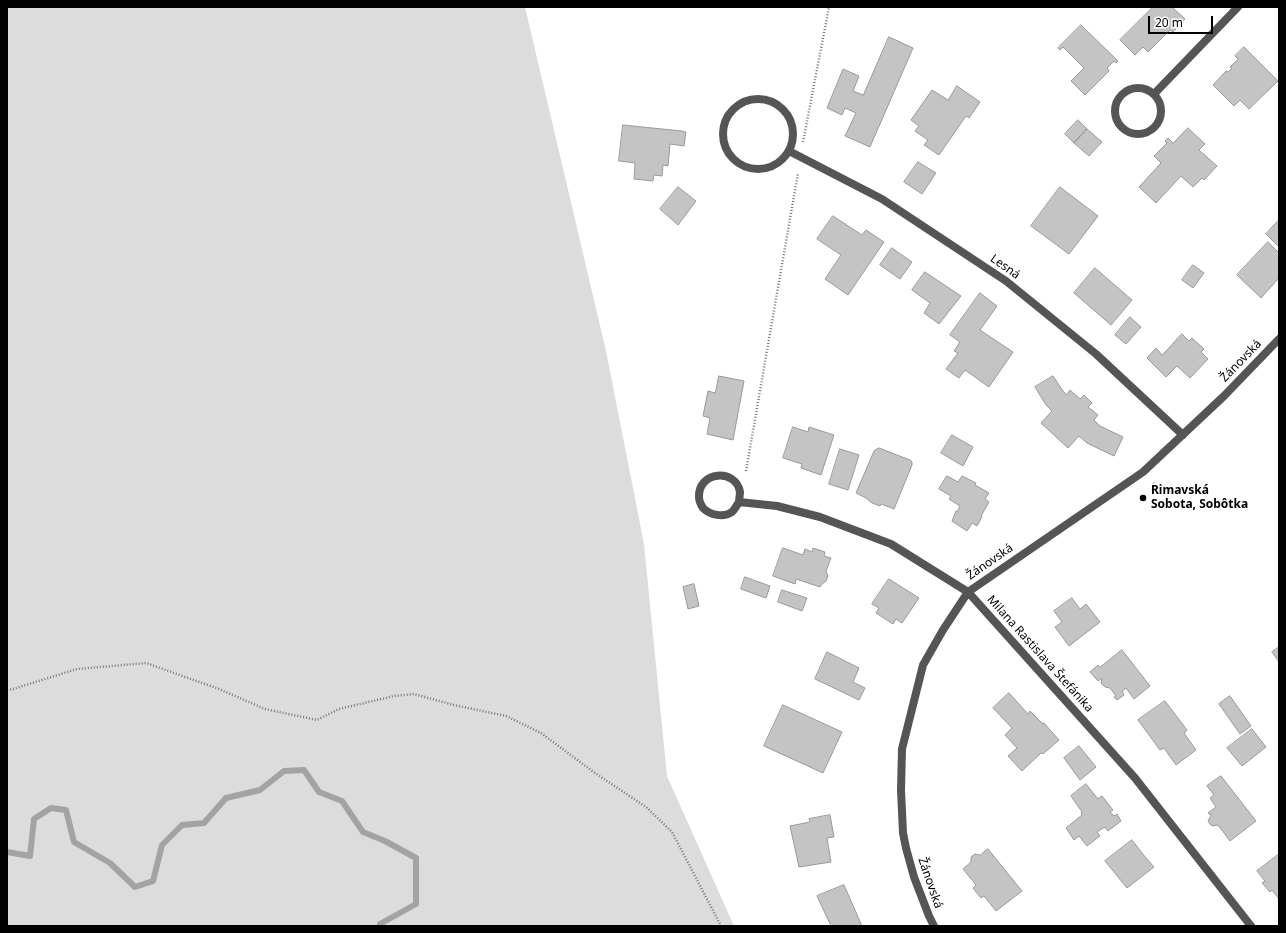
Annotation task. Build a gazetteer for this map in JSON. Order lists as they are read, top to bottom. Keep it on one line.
{"streets":{"street":["Lesná","Žánovská","Milana Rastislava Štefánika"]},"crossings":[["Lesná","Žánovská"],["Žánovská","Milana Rastislava Štefánika"]],"places":["Rimavská Sobota, Sobôtka"],"scale_bar":"20 m"}
